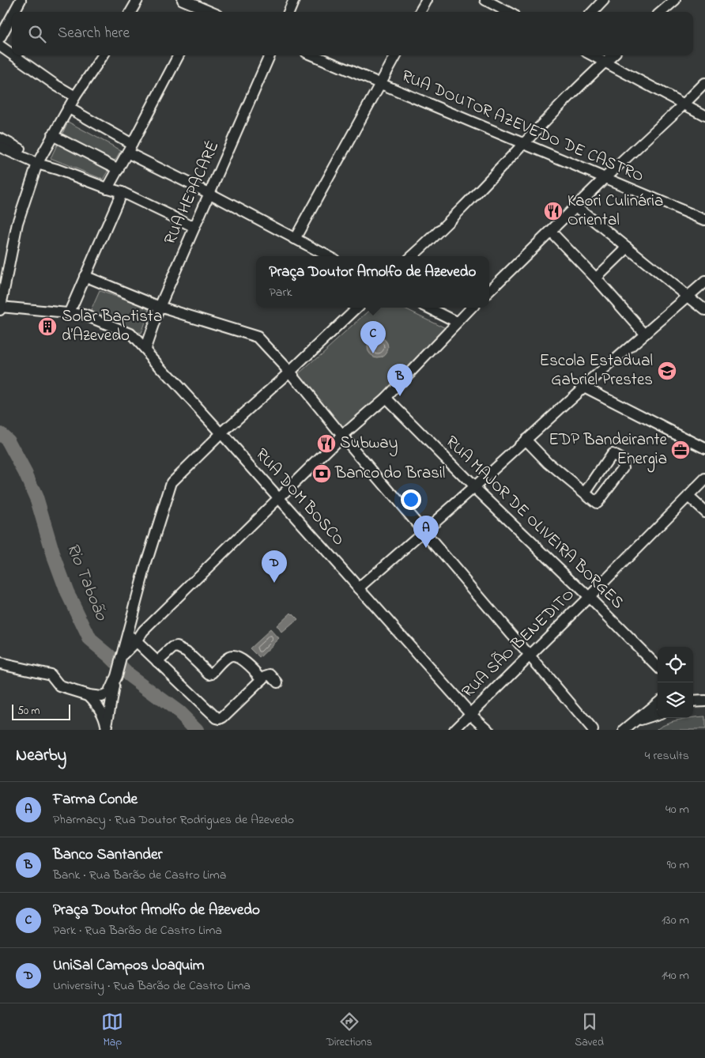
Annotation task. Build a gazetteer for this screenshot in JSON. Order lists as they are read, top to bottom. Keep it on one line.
{"streets":{"street":["RUA DOUTOR AZEVEDO DE CASTRO","RUA HEPACARÉ","RUA DOM BOSCO","RUA MAJOR DE OLIVEIRA BORGES","RUA SÃO BENEDITO"]},"crossings":[["RUA HEPACARÉ","RUA DOM BOSCO"],["RUA DOM BOSCO","RUA SÃO BENEDITO"],["RUA MAJOR DE OLIVEIRA BORGES","RUA SÃO BENEDITO"]],"water":["Rio Taboão"],"places":{"restaurant":["Kaori Culinária Oriental","Subway"],"building":["Solar Baptista d’Azevedo"],"school or university":["Escola Estadual Gabriel Prestes"],"office":["EDP Bandeirante Energia"],"bank":["Banco do Brasil"]},"scale_bar":"50 m","page":{"search":"Search here","popup":["Praça Doutor Arnolfo de Azevedo","Park"],"pins":["C","B","A","D"],"scale":"50 m","heading":["Nearby","4 results"],"list":[{"mark":"A","name":"Farma Conde","note":"Pharmacy · Rua Doutor Rodrigues de Azevedo","value":"40 m"},{"mark":"B","name":"Banco Santander","note":"Bank · Rua Barão de Castro Lima","value":"90 m"},{"mark":"C","name":"Praça Doutor Arnolfo de Azevedo","note":"Park · Rua Barão de Castro Lima","value":"130 m"},{"mark":"D","name":"UniSal Campos Joaquim","note":"University · Rua Barão de Castro Lima","value":"140 m"}],"nav":["Map","Directions","Saved"]}}
